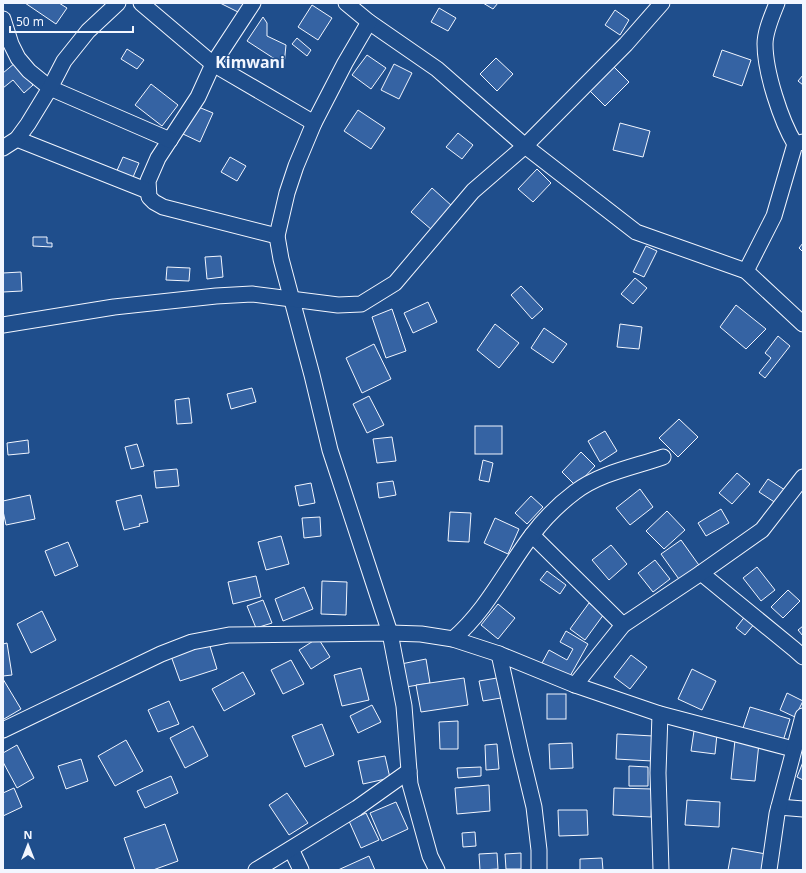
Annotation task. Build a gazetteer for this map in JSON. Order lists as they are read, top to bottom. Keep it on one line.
{"districts":["Kimwani"],"scale_bar":"50 m","north":"top"}
